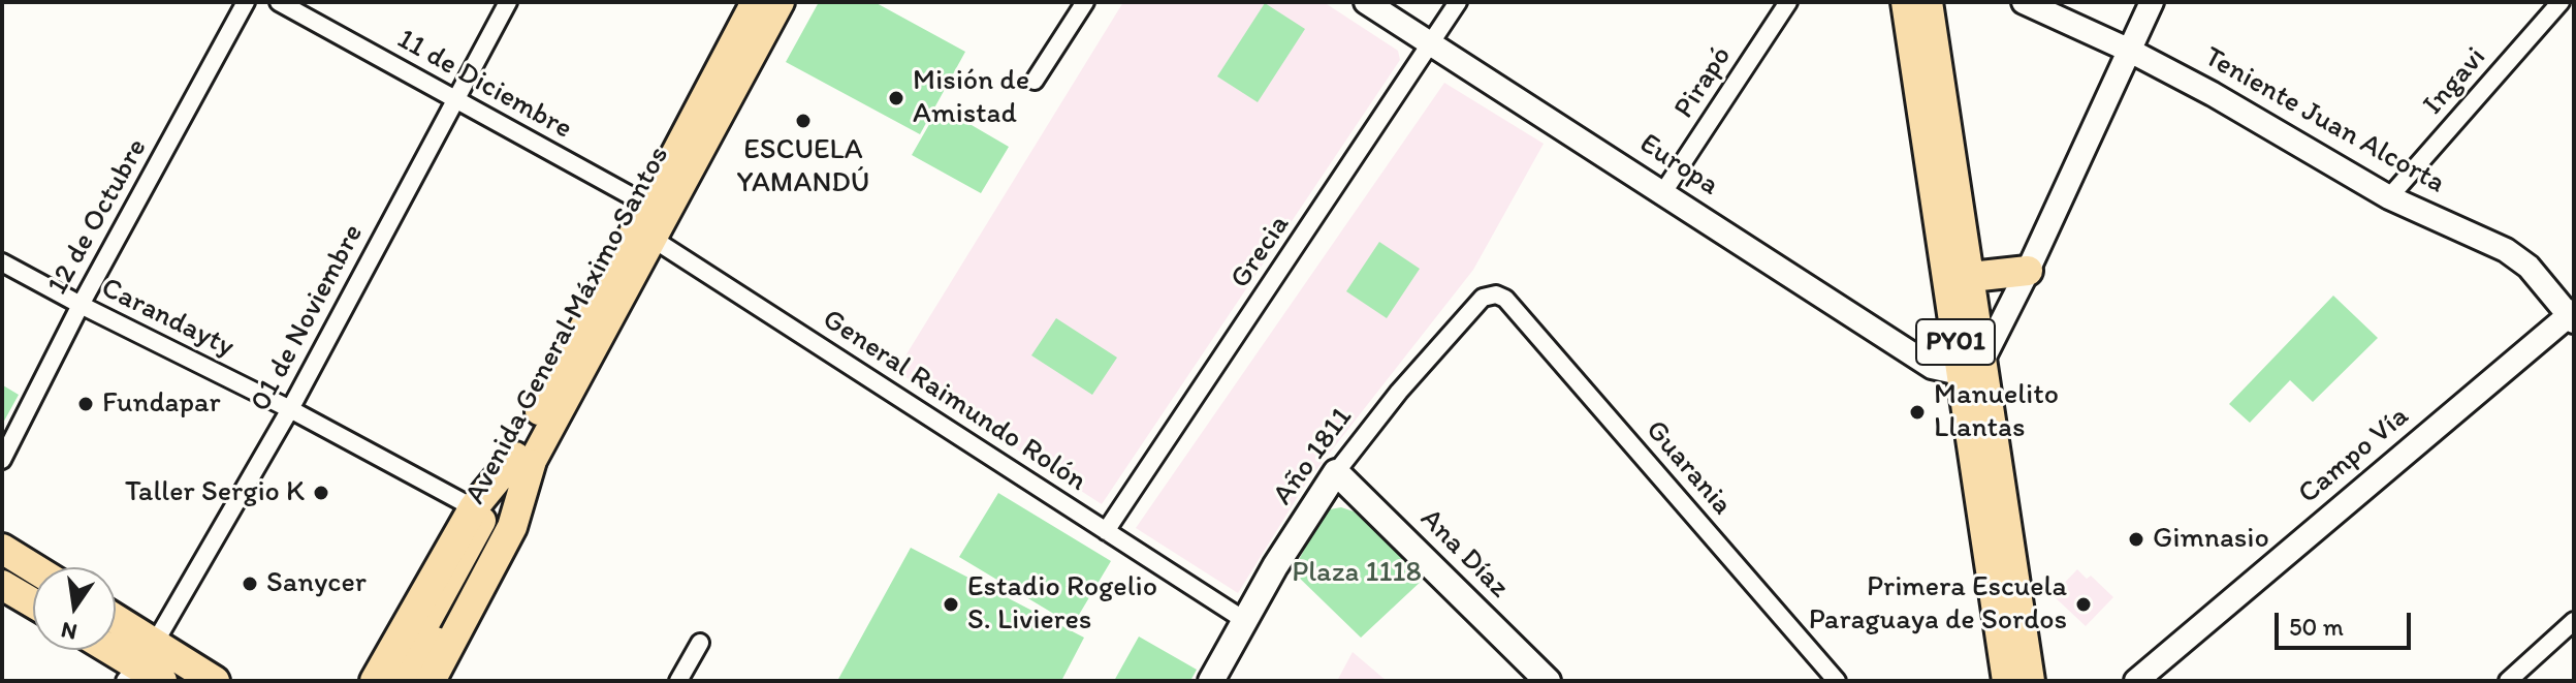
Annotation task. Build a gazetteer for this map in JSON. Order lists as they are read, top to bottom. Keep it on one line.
{"streets":{"highway":["PY01"],"main road":["Avenida General Máximo Santos","Año 1811","Ana Díaz"],"street":["Ingavi","Pirapó","11 de Diciembre","Teniente Juan Alcorta","Europa","12 de Octubre","Grecia","Carandayty","01 de Noviembre","General Raimundo Rolón","Campo Vía","Guarania"]},"crossings":[["Ingavi","Teniente Juan Alcorta"],["Pirapó","Europa"],["11 de Diciembre","01 de Noviembre"],["11 de Diciembre","Avenida General Máximo Santos"],["11 de Diciembre","General Raimundo Rolón"],["Teniente Juan Alcorta","Campo Vía"],["Europa","Grecia"],["Europa","PY01"],["12 de Octubre","Carandayty"],["Grecia","General Raimundo Rolón"],["Carandayty","01 de Noviembre"],["Carandayty","Avenida General Máximo Santos"],["Avenida General Máximo Santos","General Raimundo Rolón"],["General Raimundo Rolón","Año 1811"],["Año 1811","Guarania"],["Año 1811","Ana Díaz"]],"parks":["Plaza 1118"],"places":["Misión de Amistad","ESCUELA YAMANDÚ","Fundapar","Manuelito Llantas","Taller Sergio K","Gimnasio","Sanycer","Estadio Rogelio S. Livieres","Primera Escuela Paraguaya de Sordos"],"scale_bar":"50 m","north":"bottom"}
